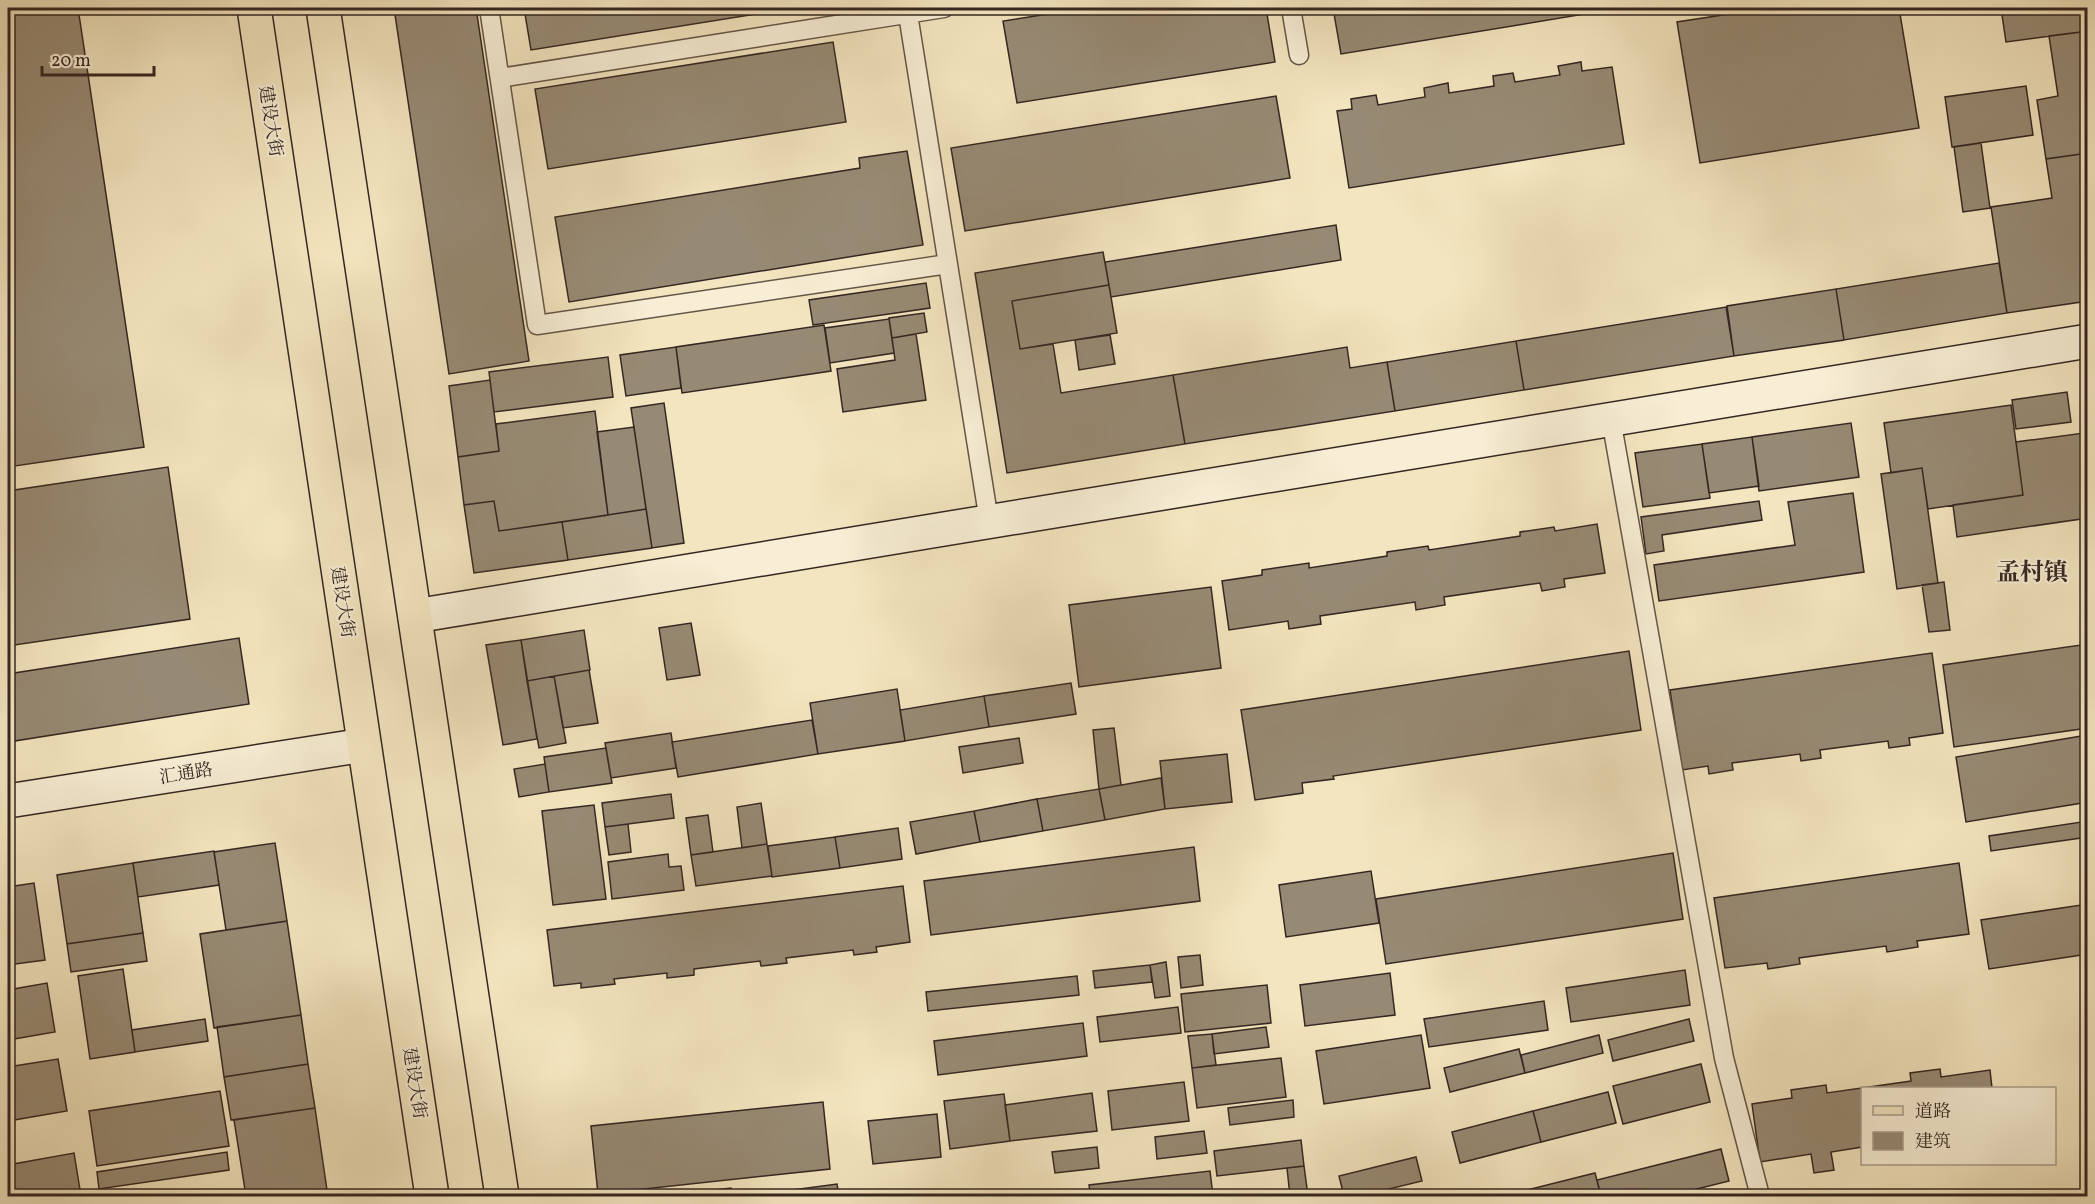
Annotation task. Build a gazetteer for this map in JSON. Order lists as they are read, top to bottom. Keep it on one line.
{"streets":{"main road":["建设大街"],"street":["汇通路"]},"crossings":[["建设大街","汇通路"]],"districts":["孟村镇"],"legend":["道路","建筑"],"scale_bar":"20 m"}
